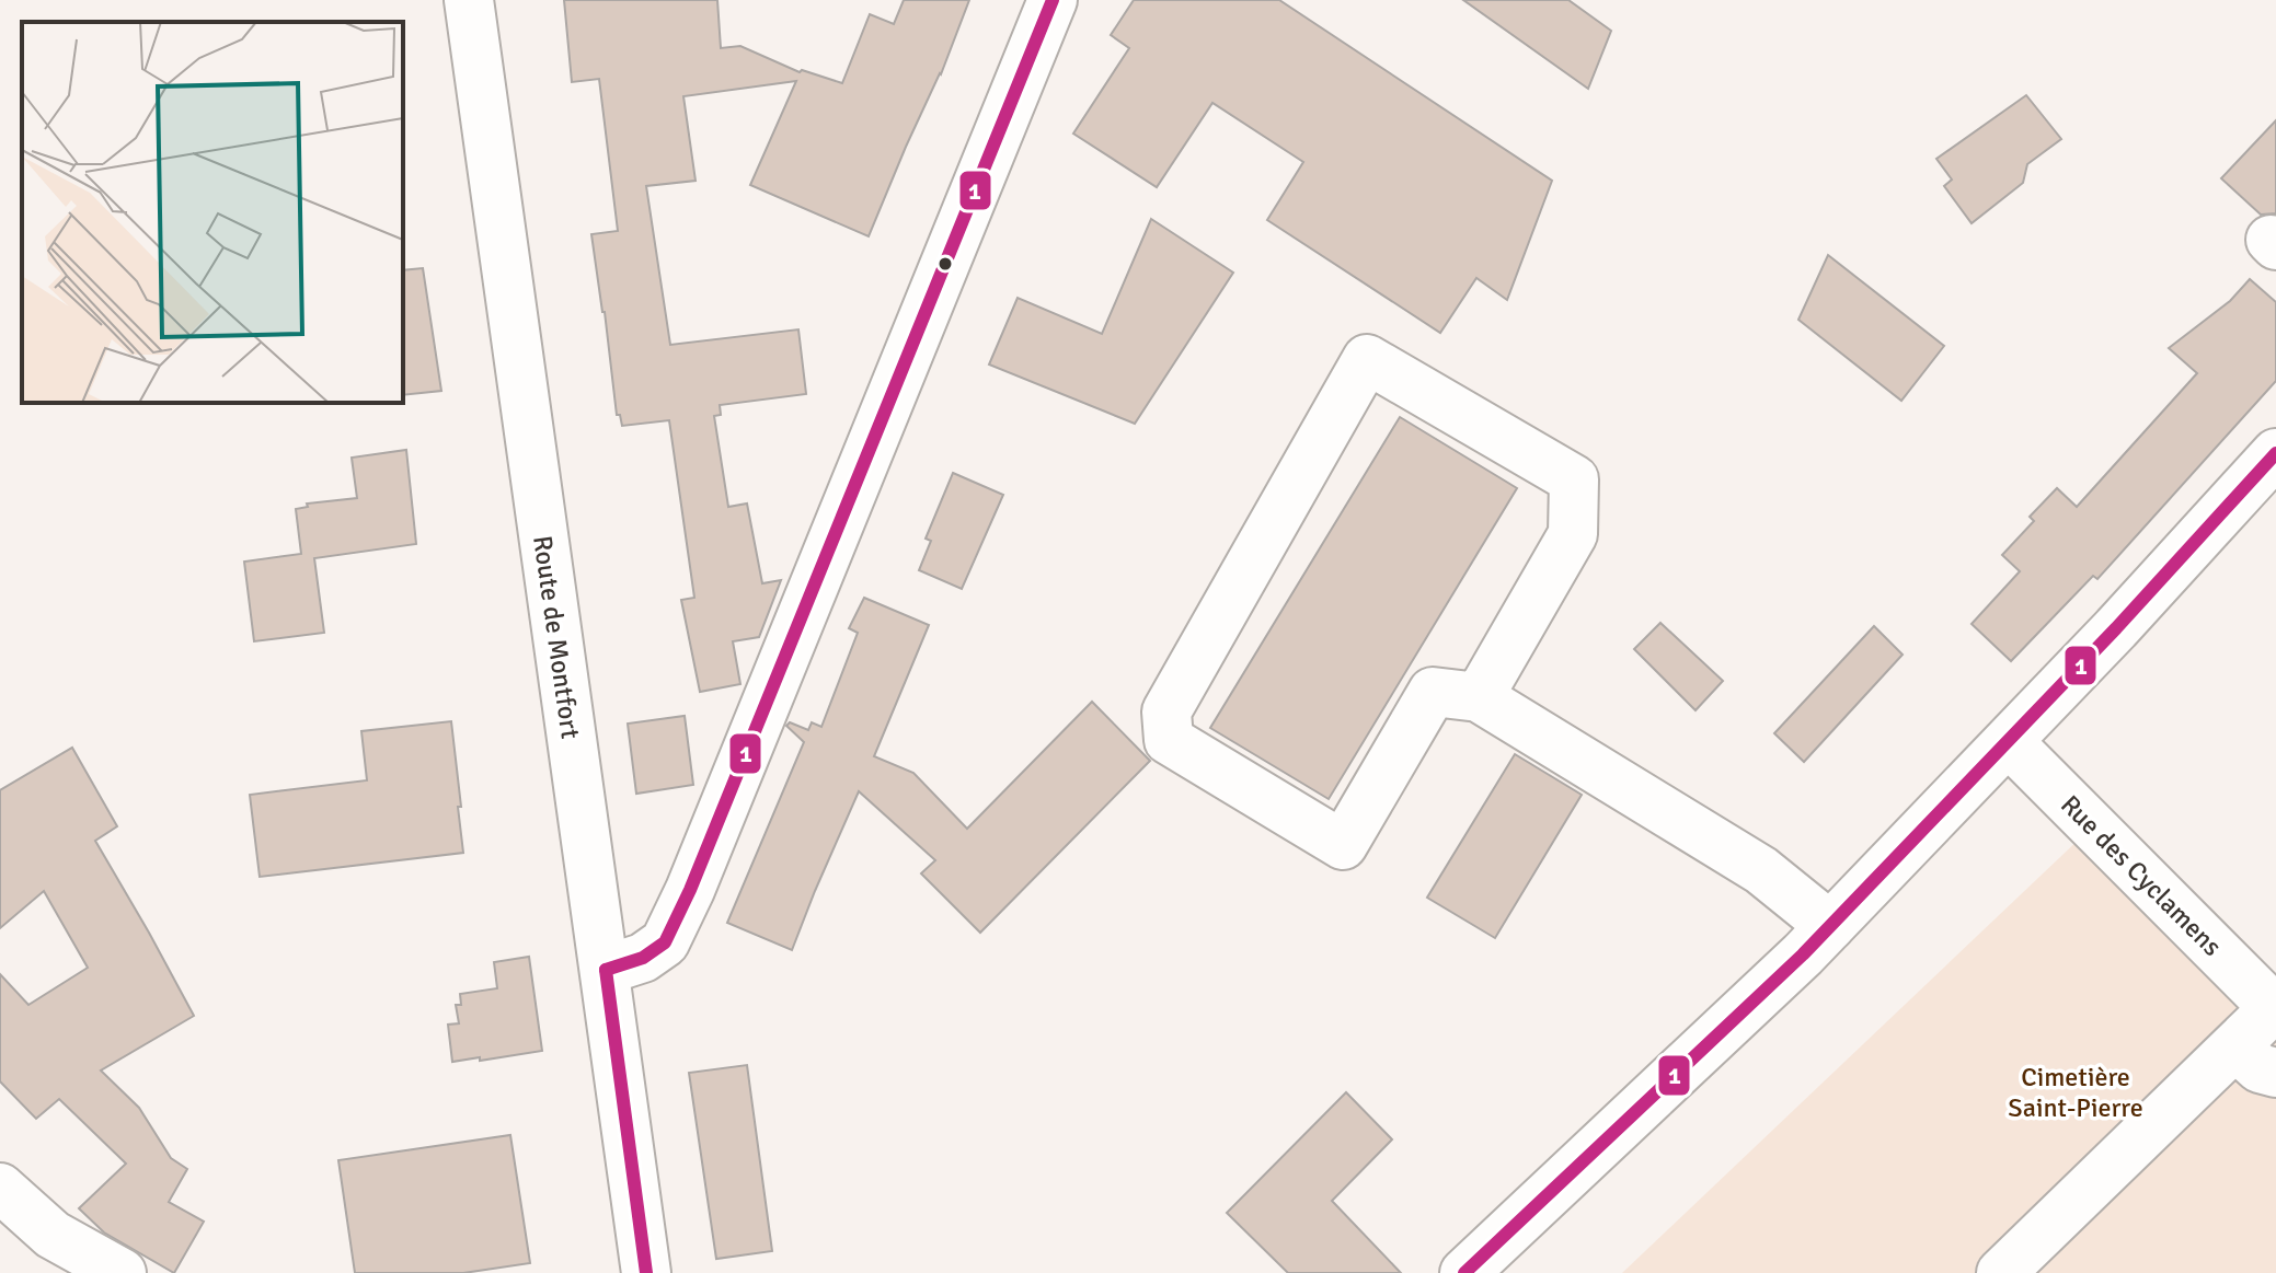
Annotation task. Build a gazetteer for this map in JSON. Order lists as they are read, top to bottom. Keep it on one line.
{"streets":{"main road":["Route de Montfort","Rue des Cyclamens"]},"parks":["Cimetière Saint-Pierre"],"lines":["transit line 1"]}
